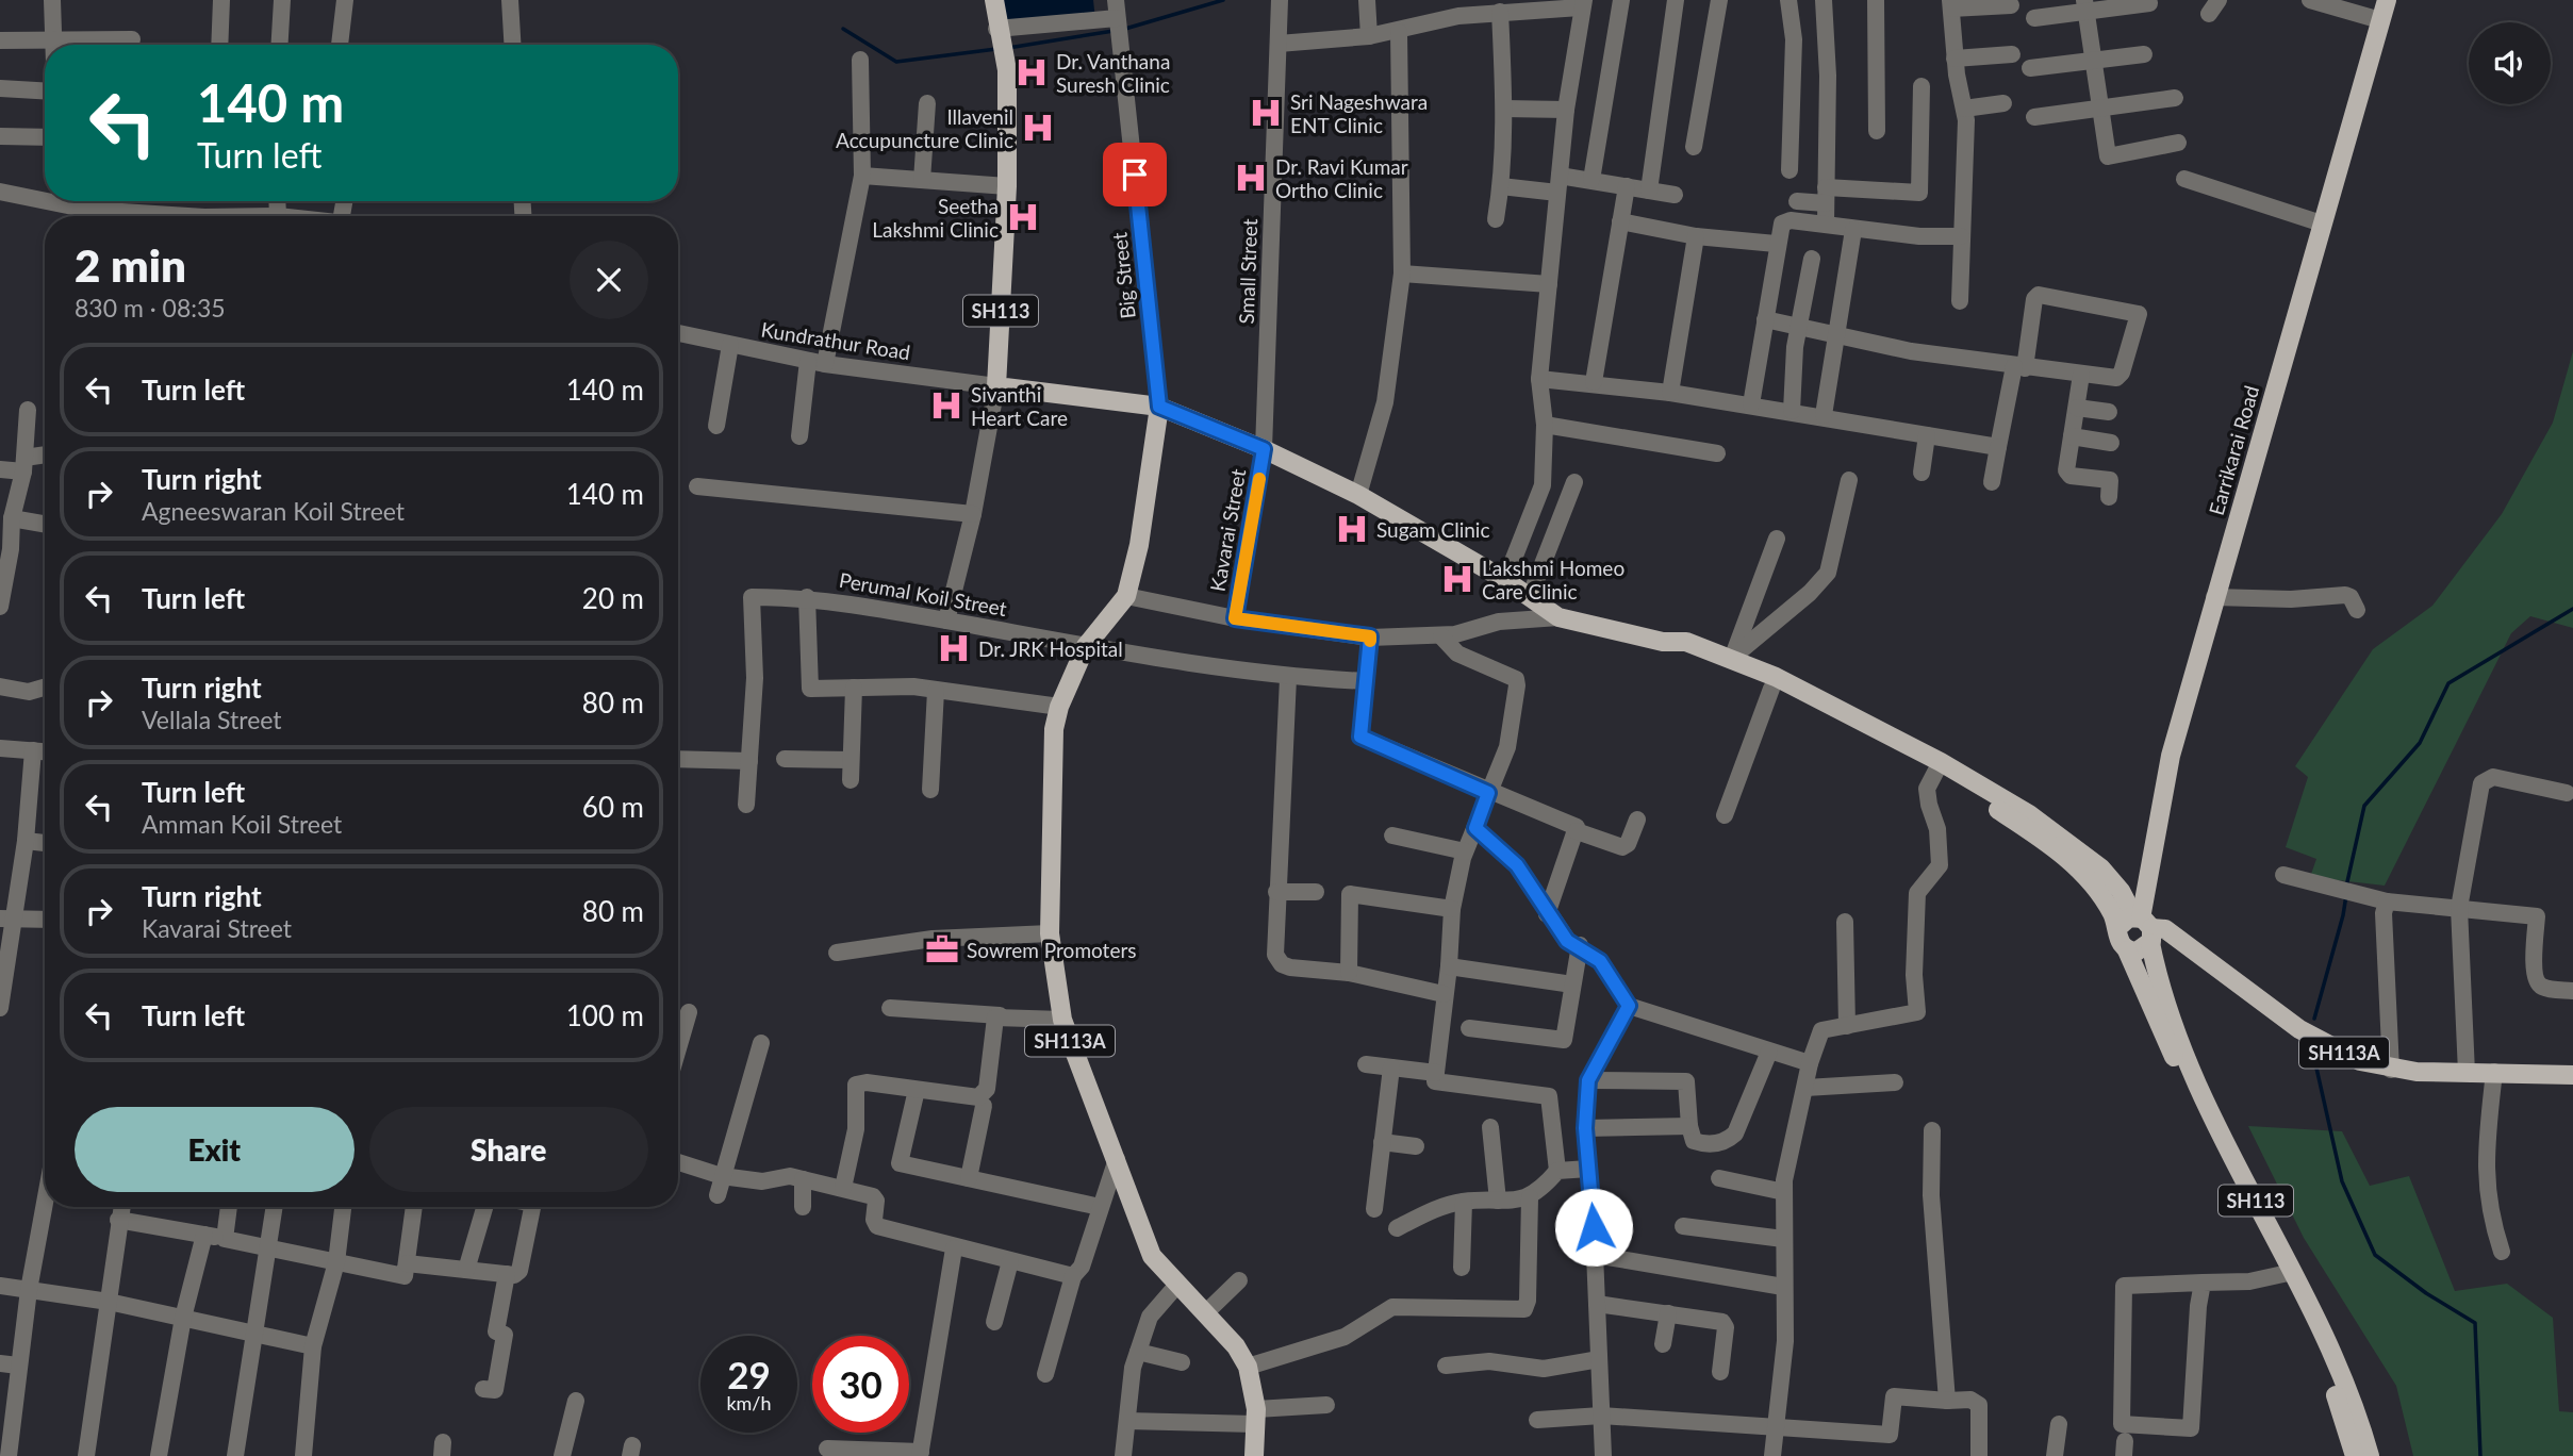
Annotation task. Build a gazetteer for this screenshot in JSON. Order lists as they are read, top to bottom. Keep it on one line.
{"streets":{"main road":["SH113","Earrikarai Road","SH113A"],"street":["Small Street","Big Street","Kundrathur Road","Kavarai Street","Perumal Koil Street"]},"crossings":[["Small Street","SH113"],["Small Street","Kavarai Street"],["Big Street","SH113"],["Big Street","SH113A"],["SH113","Kundrathur Road"],["SH113","Earrikarai Road"],["SH113","Kavarai Street"],["SH113","SH113A"],["Earrikarai Road","SH113A"],["Perumal Koil Street","SH113A"]],"places":{"hospital":["Dr. Vanthana Suresh Clinic","Sri Nageshwara ENT Clinic","Illavenil Accupuncture Clinic","Dr. Ravi Kumar Ortho Clinic","Seetha Lakshmi Clinic","Sivanthi Heart Care","Sugam Clinic","Lakshmi Homeo Care Clinic","Dr. JRK Hospital"],"office":["Sowrem Promoters"]},"page":{"turn":["140 m","Turn left"],"heading":["2 min","830 m · 08:35"],"list":[{"name":"Turn left","value":"140 m"},{"name":"Turn right","note":"Agneeswaran Koil Street","value":"140 m"},{"name":"Turn left","value":"20 m"},{"name":"Turn right","note":"Vellala Street","value":"80 m"},{"name":"Turn left","note":"Amman Koil Street","value":"60 m"},{"name":"Turn right","note":"Kavarai Street","value":"80 m"},{"name":"Turn left","value":"100 m"}],"buttons":["Exit","Share"],"speed":"29 km/h","limit":"30"}}
